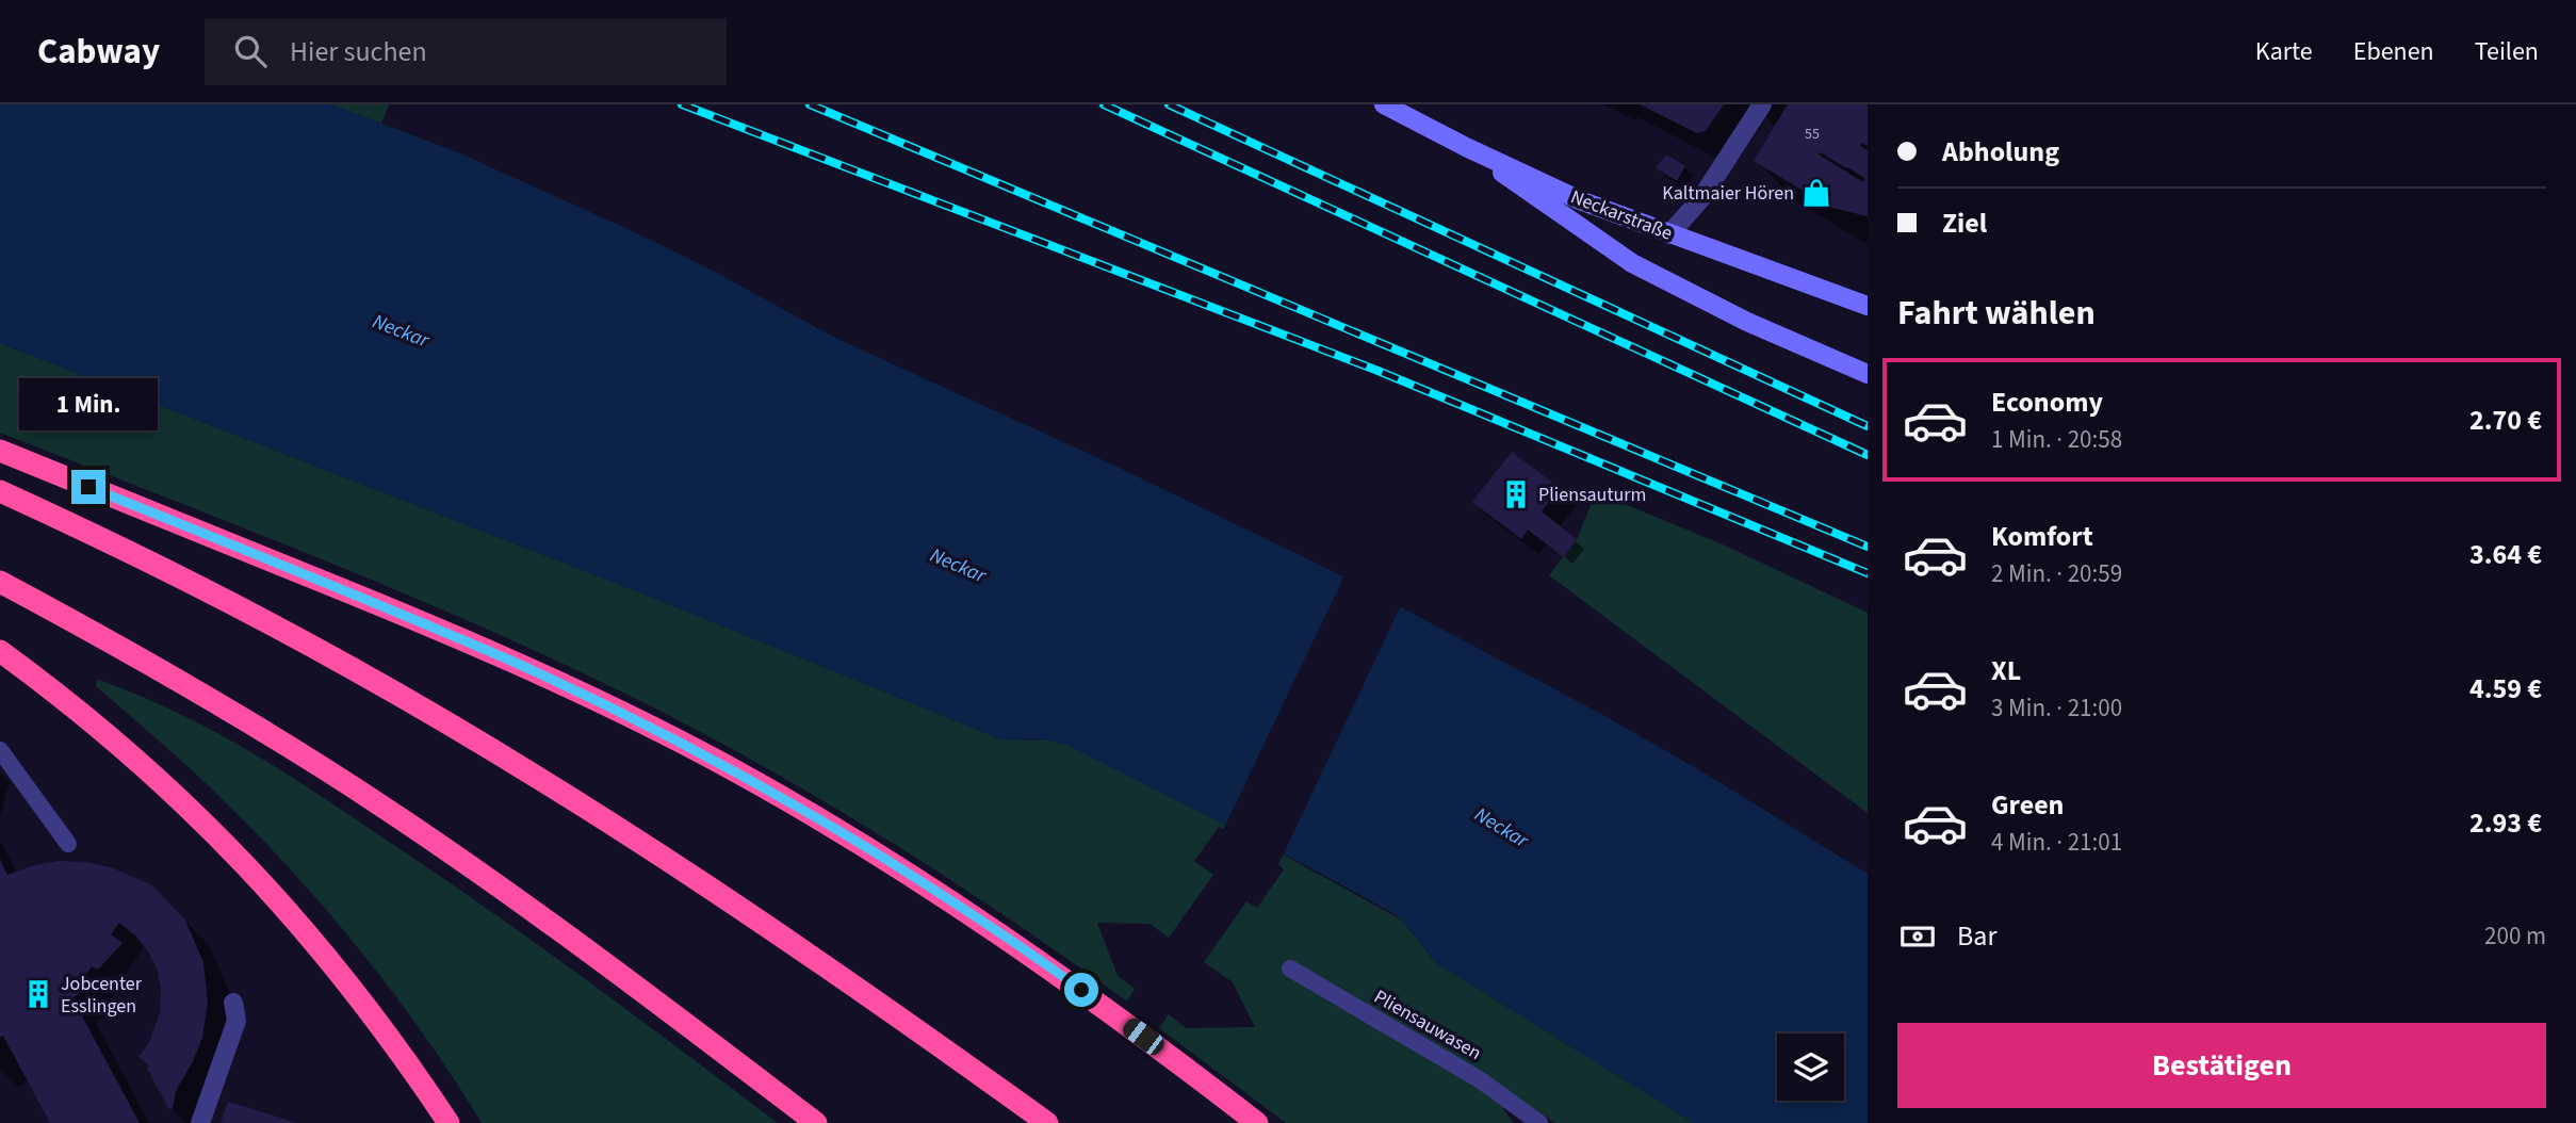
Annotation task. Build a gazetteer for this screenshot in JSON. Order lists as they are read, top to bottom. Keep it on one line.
{"streets":{"main road":["Neckarstraße"],"lane":["Pliensauwasen"]},"water":["Neckar"],"places":{"shop":["Kaltmaier Hören"],"building":["Pliensauturm","Jobcenter Esslingen"]},"house_numbers":["55"],"page":{"header":"Cabway","search":"Hier suchen","nav":["Karte","Ebenen","Teilen"],"banner":["Abholung","Ziel"],"heading":"Fahrt wählen","list":[{"name":"Economy","note":"1 Min. · 20:58","value":"2.70 €"},{"name":"Komfort","note":"2 Min. · 20:59","value":"3.64 €"},{"name":"XL","note":"3 Min. · 21:00","value":"4.59 €"},{"name":"Green","note":"4 Min. · 21:01","value":"2.93 €"}],"bubble":"1 Min.","pay":["Bar","200 m"],"buttons":"Bestätigen"}}
